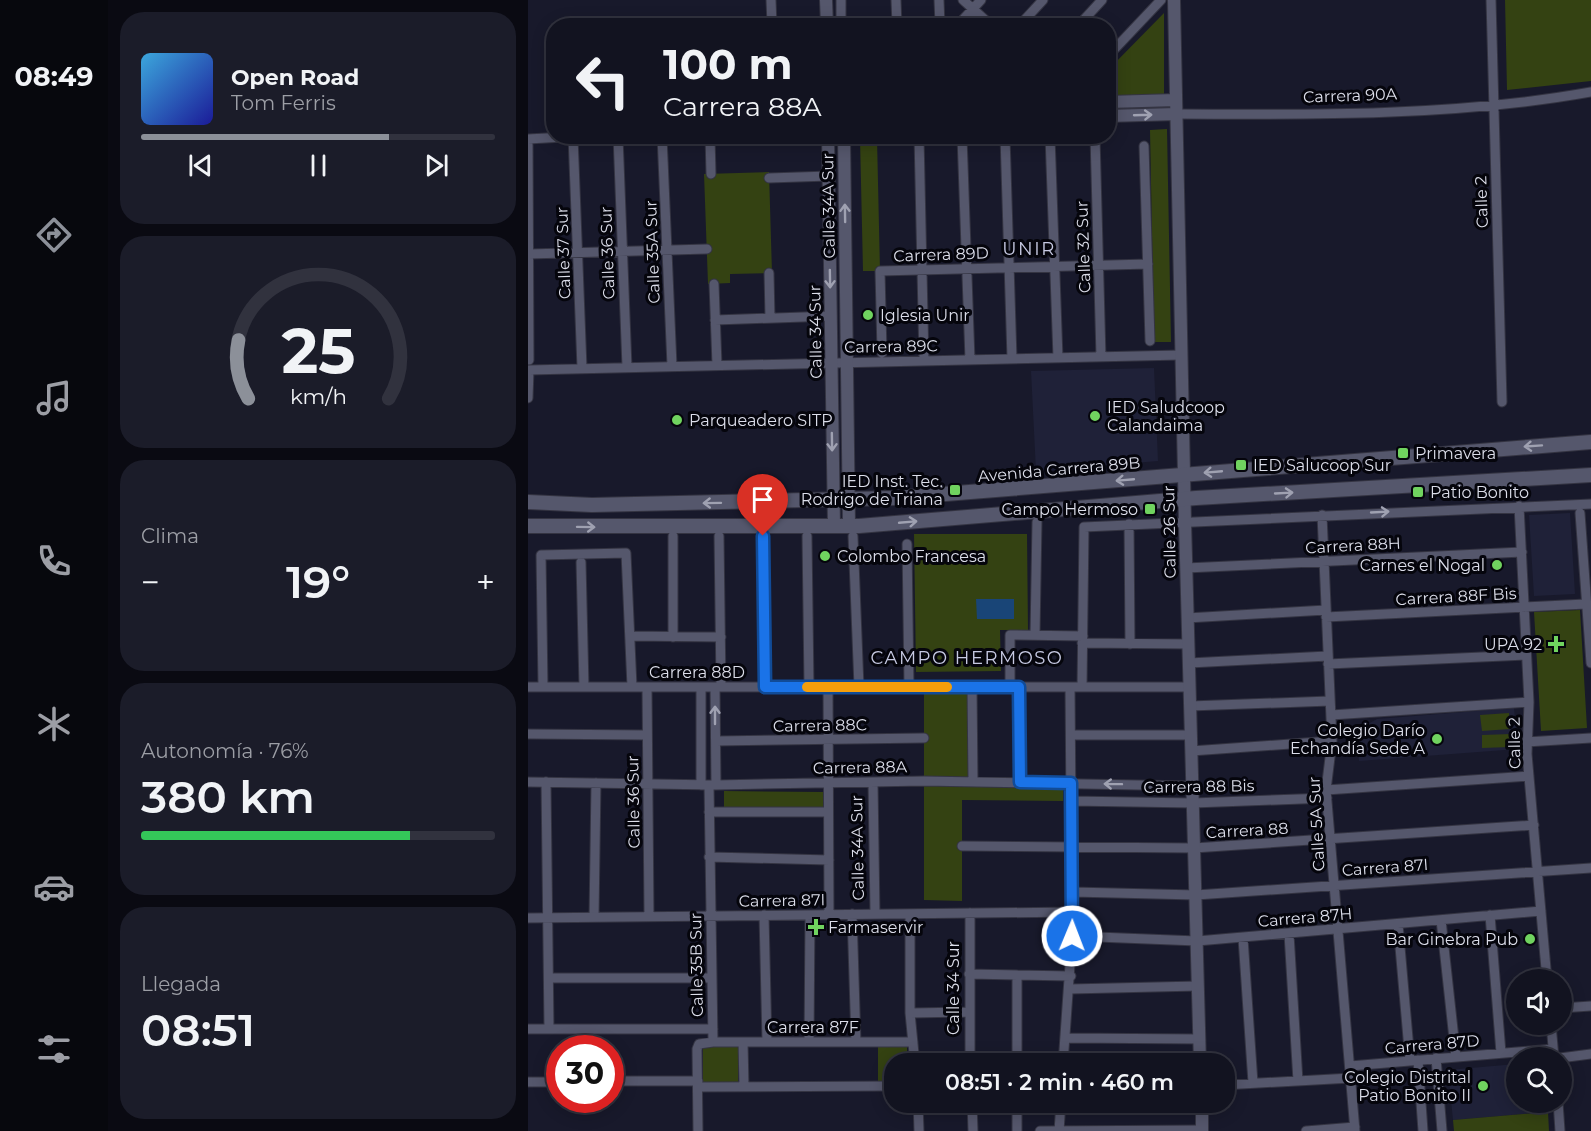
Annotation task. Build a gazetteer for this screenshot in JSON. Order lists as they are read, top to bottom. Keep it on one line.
{"streets":{"main road":["Avenida Carrera 89B"],"street":["Carrera 90A","Calle 2","Calle 34A Sur","Calle 32 Sur","Calle 35A Sur","Calle 37 Sur","Calle 36 Sur","Carrera 89D","Calle 34 Sur","Carrera 89C","Calle 26 Sur","Carrera 88H","Carrera 88F Bis","Carrera 88D","Carrera 88C","Carrera 88A","Carrera 88 Bis","Calle 5A Sur","Carrera 88","Carrera 87I","Carrera 87H","Calle 35B Sur","Carrera 87F","Carrera 87D"]},"crossings":[["Carrera 90A","Calle 2"],["Carrera 90A","Calle 26 Sur"],["Calle 2","Carrera 88H"],["Calle 2","Carrera 88F Bis"],["Calle 2","Carrera 88 Bis"],["Calle 2","Carrera 88"],["Calle 2","Carrera 87I"],["Calle 2","Carrera 87H"],["Calle 34A Sur","Carrera 89C"],["Calle 34A Sur","Avenida Carrera 89B"],["Calle 34A Sur","Carrera 88A"],["Calle 34A Sur","Carrera 87I"],["Calle 34A Sur","Carrera 87F"],["Calle 32 Sur","Carrera 89D"],["Calle 32 Sur","Carrera 89C"],["Calle 35A Sur","Carrera 89C"],["Calle 37 Sur","Carrera 89C"],["Calle 36 Sur","Carrera 89C"],["Calle 36 Sur","Carrera 88D"],["Calle 36 Sur","Carrera 88A"],["Calle 36 Sur","Carrera 87I"],["Calle 34 Sur","Carrera 89C"],["Calle 34 Sur","Avenida Carrera 89B"],["Calle 34 Sur","Carrera 87I"],["Carrera 89C","Calle 26 Sur"],["Avenida Carrera 89B","Calle 26 Sur"],["Calle 26 Sur","Carrera 88H"],["Calle 26 Sur","Carrera 88F Bis"],["Calle 26 Sur","Carrera 88D"],["Calle 26 Sur","Carrera 88A"],["Calle 26 Sur","Carrera 88 Bis"],["Calle 26 Sur","Carrera 88"],["Calle 26 Sur","Carrera 87I"],["Calle 26 Sur","Carrera 87H"],["Carrera 88H","Calle 5A Sur"],["Carrera 88F Bis","Calle 5A Sur"],["Carrera 88D","Calle 35B Sur"],["Carrera 88C","Calle 35B Sur"],["Carrera 88A","Calle 35B Sur"],["Carrera 88 Bis","Calle 5A Sur"],["Calle 5A Sur","Carrera 88"],["Calle 5A Sur","Carrera 87I"],["Calle 5A Sur","Carrera 87H"],["Calle 5A Sur","Carrera 87D"],["Carrera 87I","Calle 35B Sur"],["Calle 35B Sur","Carrera 87F"]],"districts":["UNIR","CAMPO HERMOSO"],"places":{"other":["Iglesia Unir","IED Saludcoop Calandaima","Parqueadero SITP","Colombo Francesa","Carnes el Nogal","Colegio Darío Echandía Sede A","Bar Ginebra Pub","Colegio Distrital Patio Bonito II"],"transit":["Primavera","IED Salucoop Sur","IED Inst. Tec. Rodrigo de Triana","Patio Bonito","Campo Hermoso"],"health":["UPA 92","Farmaservir"]},"page":{"tabs":"08:49","turn":["100 m","Carrera 88A"],"song":["Open Road","Tom Ferris"],"tile":["Clima",["Autonomía · 76%","380 km"],["Llegada","08:51"]],"heat":["−","19°","+"],"limit":"30","trip":"08:51 · 2 min · 460 m","gauge":["25","km/h"]}}
